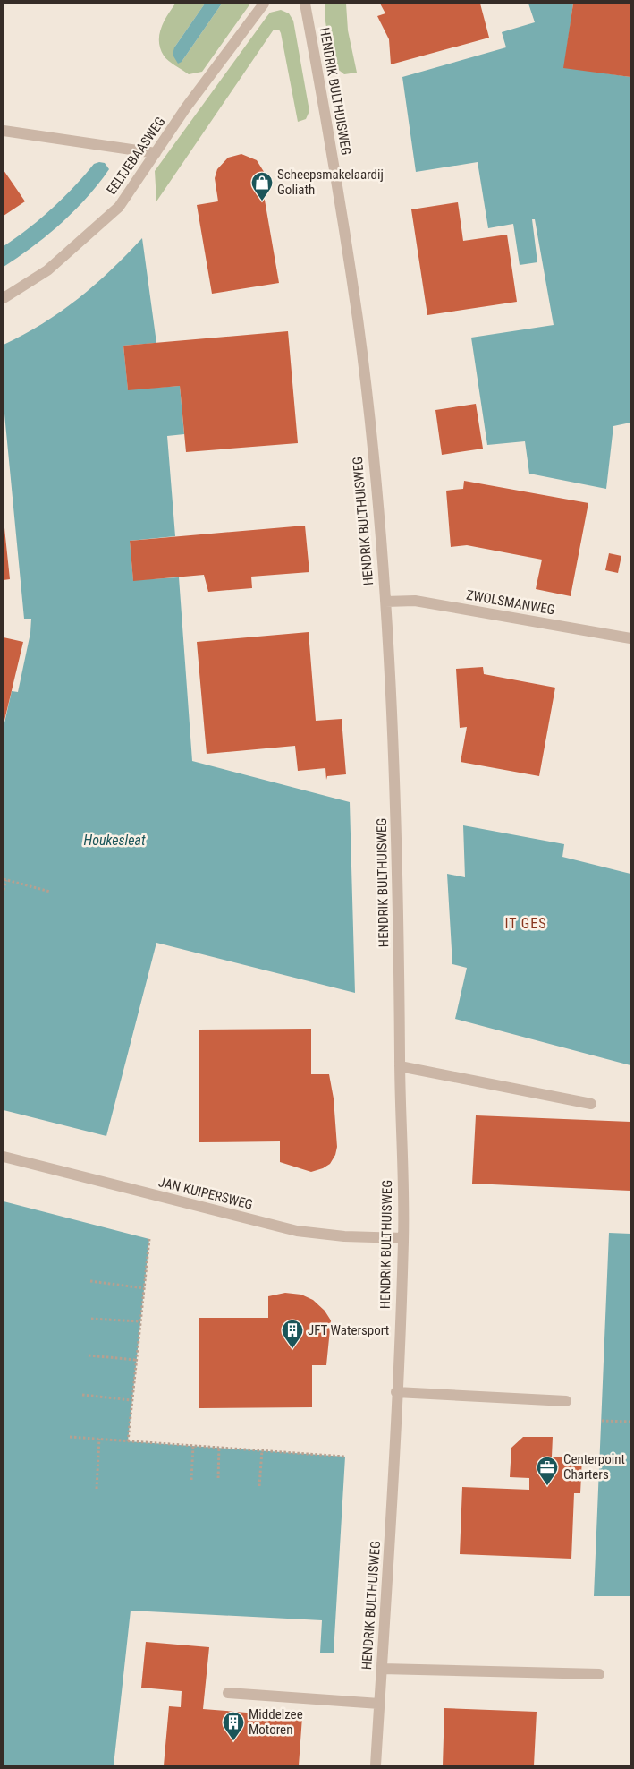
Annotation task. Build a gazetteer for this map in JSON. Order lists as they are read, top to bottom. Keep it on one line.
{"streets":{"street":["HENDRIK BULTHUISWEG","EELTJEBAASWEG","ZWOLSMANWEG","JAN KUIPERSWEG"]},"crossings":[["HENDRIK BULTHUISWEG","ZWOLSMANWEG"],["HENDRIK BULTHUISWEG","JAN KUIPERSWEG"]],"districts":["IT GES"],"water":["Houkesleat"],"places":{"shop":["Scheepsmakelaardij Goliath"],"building":["JFT Watersport","Middelzee Motoren"],"office":["Centerpoint Charters"]}}
